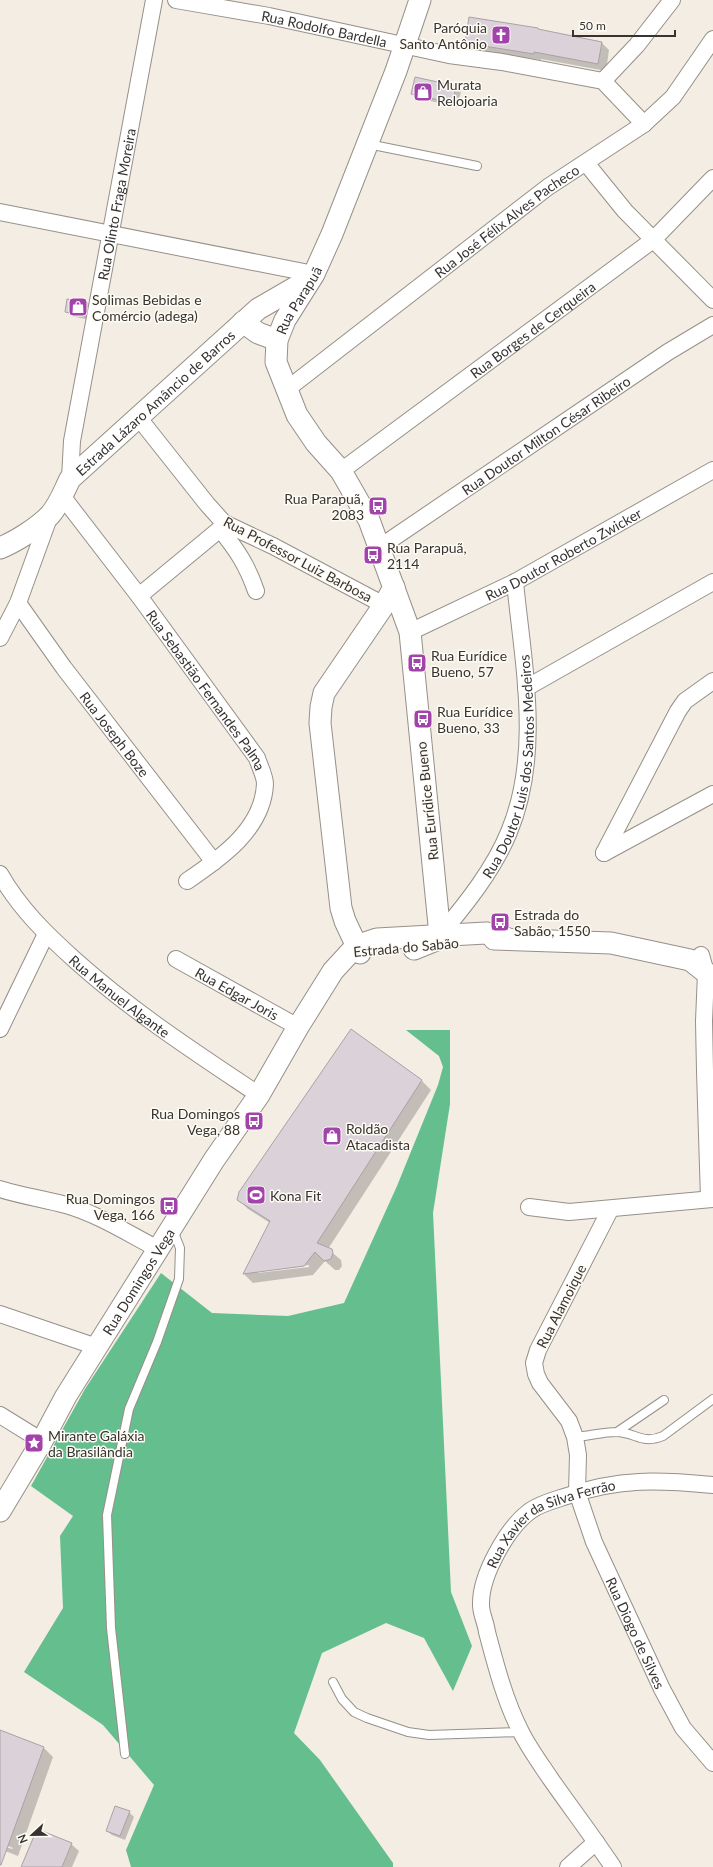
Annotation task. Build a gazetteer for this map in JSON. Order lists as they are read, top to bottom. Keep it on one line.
{"streets":{"street":["Rua Rodolfo Bardella","Rua Olinto Fraga Moreira","Rua José Félix Alves Pacheco","Rua Parapuã","Rua Borges de Cerqueira","Estrada Lázaro Amâncio de Barros","Rua Doutor Milton César Ribeiro","Rua Doutor Roberto Zwicker","Rua Professor Luiz Barbosa","Rua Sebastião Fernandes Palma","Rua Joseph Boze","Rua Doutor Luis dos Santos Medeiros","Rua Eurídice Bueno","Estrada do Sabão","Rua Edgar Joris","Rua Manuel Algante","Rua Domingos Vega","Rua Alamoique","Rua Xavier da Silva Ferrão","Rua Diogo de Silves"]},"crossings":[["Rua Rodolfo Bardella","Rua Parapuã"],["Rua Olinto Fraga Moreira","Estrada Lázaro Amâncio de Barros"],["Rua Olinto Fraga Moreira","Rua Sebastião Fernandes Palma"],["Rua José Félix Alves Pacheco","Rua Parapuã"],["Rua Parapuã","Rua Borges de Cerqueira"],["Rua Parapuã","Estrada Lázaro Amâncio de Barros"],["Rua Parapuã","Rua Doutor Milton César Ribeiro"],["Rua Parapuã","Rua Eurídice Bueno"],["Estrada Lázaro Amâncio de Barros","Rua Professor Luiz Barbosa"],["Estrada Lázaro Amâncio de Barros","Rua Sebastião Fernandes Palma"],["Rua Doutor Roberto Zwicker","Rua Doutor Luis dos Santos Medeiros"],["Rua Doutor Roberto Zwicker","Rua Eurídice Bueno"],["Rua Professor Luiz Barbosa","Rua Eurídice Bueno"],["Rua Sebastião Fernandes Palma","Rua Joseph Boze"],["Rua Doutor Luis dos Santos Medeiros","Rua Eurídice Bueno"],["Rua Doutor Luis dos Santos Medeiros","Estrada do Sabão"],["Rua Eurídice Bueno","Estrada do Sabão"],["Estrada do Sabão","Rua Domingos Vega"],["Rua Edgar Joris","Rua Domingos Vega"],["Rua Manuel Algante","Rua Domingos Vega"],["Rua Alamoique","Rua Xavier da Silva Ferrão"],["Rua Alamoique","Rua Diogo de Silves"],["Rua Xavier da Silva Ferrão","Rua Diogo de Silves"]],"places":{"church":["Paróquia Santo Antônio"],"shop":["Murata Relojoaria","Solimas Bebidas e Comércio (adega)","Roldão Atacadista"],"bus stop":["Rua Parapuã, 2083","Rua Parapuã, 2114","Rua Eurídice Bueno, 57","Rua Eurídice Bueno, 33","Estrada do Sabão, 1550","Rua Domingos Vega, 88","Rua Domingos Vega, 166"],"sports":["Kona Fit"],"place":["Mirante Galáxia da Brasilândia"]},"scale_bar":"50 m","north":"left"}
